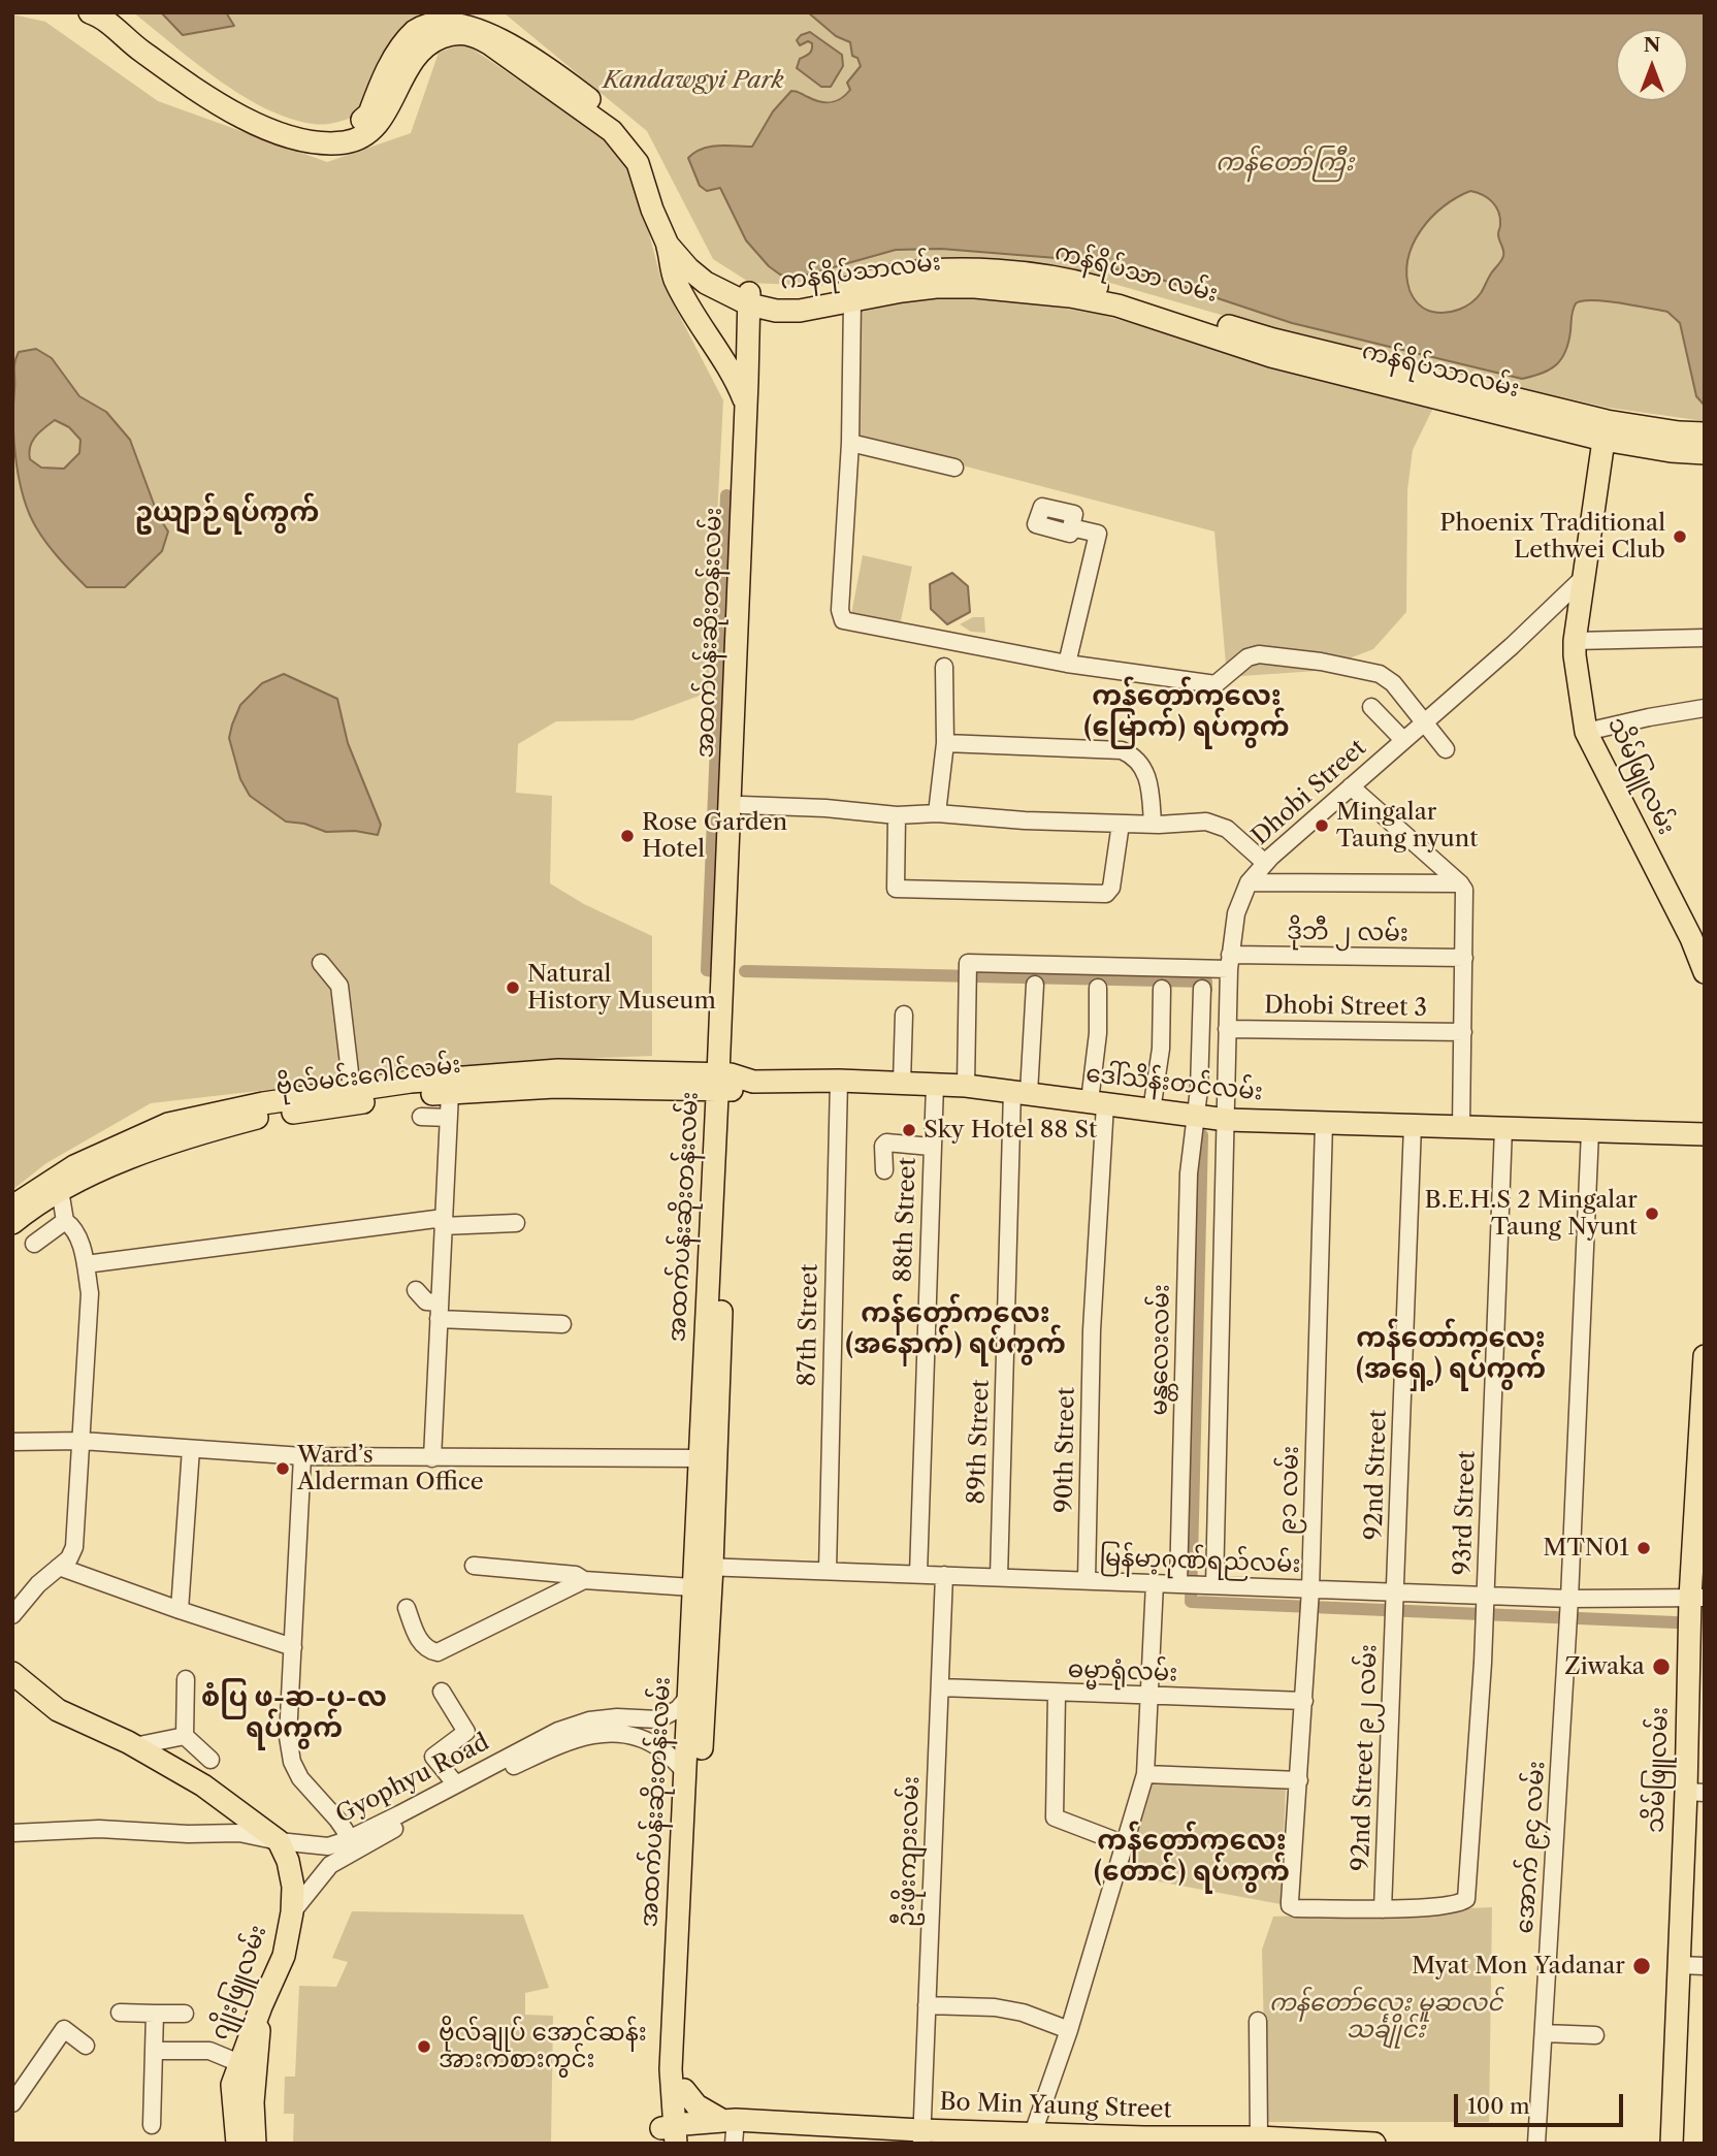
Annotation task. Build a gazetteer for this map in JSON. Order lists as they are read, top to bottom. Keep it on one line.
{"streets":{"main road":["ကန်ရိပ်သာလမ်း","ကန်ရိပ်သာ လမ်း","အထက်ပန်းဆိုးတန်းလမ်း","သိမ်ဖြူလမ်း","ဗိုလ်မင်းဂေါင်လမ်း","ဒေါ်သိန်းတင်လမ်း","ဂျိုးဖြူလမ်း","Bo Min Yaung Street"],"street":["Dhobi Street","ဒိုဘီ ၂ လမ်း","Dhobi Street 3","88th Street","87th Street","မန္တလေးလမ်း","89th Street","90th Street","92nd Street","၉၁ လမ်း","93rd Street","မြန်မာ့ဂုဏ်ရည်လမ်း","ဓမ္မာရုံလမ်း","92nd Street ၉၂ လမ်း","Gyophyu Road","အောက် ၉၄ လမ်း","ဦးဖိုးကျားလမ်း"]},"crossings":[["ကန်ရိပ်သာလမ်း","ကန်ရိပ်သာ လမ်း"],["ကန်ရိပ်သာလမ်း","အထက်ပန်းဆိုးတန်းလမ်း"],["ကန်ရိပ်သာလမ်း","သိမ်ဖြူလမ်း"],["ကန်ရိပ်သာ လမ်း","အထက်ပန်းဆိုးတန်းလမ်း"],["ကန်ရိပ်သာ လမ်း","သိမ်ဖြူလမ်း"],["အထက်ပန်းဆိုးတန်းလမ်း","ဗိုလ်မင်းဂေါင်လမ်း"],["အထက်ပန်းဆိုးတန်းလမ်း","ဒေါ်သိန်းတင်လမ်း"],["အထက်ပန်းဆိုးတန်းလမ်း","မြန်မာ့ဂုဏ်ရည်လမ်း"],["အထက်ပန်းဆိုးတန်းလမ်း","Gyophyu Road"],["အထက်ပန်းဆိုးတန်းလမ်း","Bo Min Yaung Street"],["သိမ်ဖြူလမ်း","Dhobi Street"],["သိမ်ဖြူလမ်း","မြန်မာ့ဂုဏ်ရည်လမ်း"],["Dhobi Street","ဒိုဘီ ၂ လမ်း"],["Dhobi Street","Dhobi Street 3"],["Dhobi Street","ဒေါ်သိန်းတင်လမ်း"],["ဒိုဘီ ၂ လမ်း","ဒေါ်သိန်းတင်လမ်း"],["ဗိုလ်မင်းဂေါင်လမ်း","ဒေါ်သိန်းတင်လမ်း"],["ဒေါ်သိန်းတင်လမ်း","88th Street"],["ဒေါ်သိန်းတင်လမ်း","87th Street"],["ဒေါ်သိန်းတင်လမ်း","မန္တလေးလမ်း"],["ဒေါ်သိန်းတင်လမ်း","89th Street"],["ဒေါ်သိန်းတင်လမ်း","90th Street"],["ဒေါ်သိန်းတင်လမ်း","92nd Street"],["ဒေါ်သိန်းတင်လမ်း","၉၁ လမ်း"],["ဒေါ်သိန်းတင်လမ်း","93rd Street"],["ဒေါ်သိန်းတင်လမ်း","အောက် ၉၄ လမ်း"],["88th Street","မြန်မာ့ဂုဏ်ရည်လမ်း"],["87th Street","မြန်မာ့ဂုဏ်ရည်လမ်း"],["မန္တလေးလမ်း","မြန်မာ့ဂုဏ်ရည်လမ်း"],["89th Street","မြန်မာ့ဂုဏ်ရည်လမ်း"],["90th Street","မြန်မာ့ဂုဏ်ရည်လမ်း"],["92nd Street","မြန်မာ့ဂုဏ်ရည်လမ်း"],["92nd Street","92nd Street ၉၂ လမ်း"],["၉၁ လမ်း","93rd Street"],["၉၁ လမ်း","မြန်မာ့ဂုဏ်ရည်လမ်း"],["၉၁ လမ်း","ဓမ္မာရုံလမ်း"],["၉၁ လမ်း","92nd Street ၉၂ လမ်း"],["93rd Street","မြန်မာ့ဂုဏ်ရည်လမ်း"],["93rd Street","92nd Street ၉၂ လမ်း"],["မြန်မာ့ဂုဏ်ရည်လမ်း","92nd Street ၉၂ လမ်း"],["မြန်မာ့ဂုဏ်ရည်လမ်း","အောက် ၉၄ လမ်း"],["မြန်မာ့ဂုဏ်ရည်လမ်း","ဦးဖိုးကျားလမ်း"],["ဓမ္မာရုံလမ်း","ဦးဖိုးကျားလမ်း"],["Gyophyu Road","ဂျိုးဖြူလမ်း"],["ဦးဖိုးကျားလမ်း","Bo Min Yaung Street"]],"districts":["ဥယျာဉ်ရပ်ကွက်","ကန်တော်ကလေး (မြောက်) ရပ်ကွက်","ကန်တော်ကလေး (အနောက်) ရပ်ကွက်","ကန်တော်ကလေး (အရှေ့) ရပ်ကွက်","စံပြ ဖ-ဆ-ပ-လ ရပ်ကွက်","ကန်တော်ကလေး (တောင်) ရပ်ကွက်"],"water":["ကန်တော်ကြီး"],"parks":["Kandawgyi Park","ကန်တော်လေး မူဆလင် သင်္ချိုင်း"],"places":["Phoenix Traditional Lethwei Club","Mingalar Taung nyunt","Rose Garden Hotel","Natural History Museum","Sky Hotel 88 St","B.E.H.S 2 Mingalar Taung Nyunt","Ward’s Alderman Office","MTN01","Ziwaka","Myat Mon Yadanar","ဗိုလ်ချုပ် အောင်ဆန်း အားကစားကွင်း"],"scale_bar":"100 m","north":"top"}
